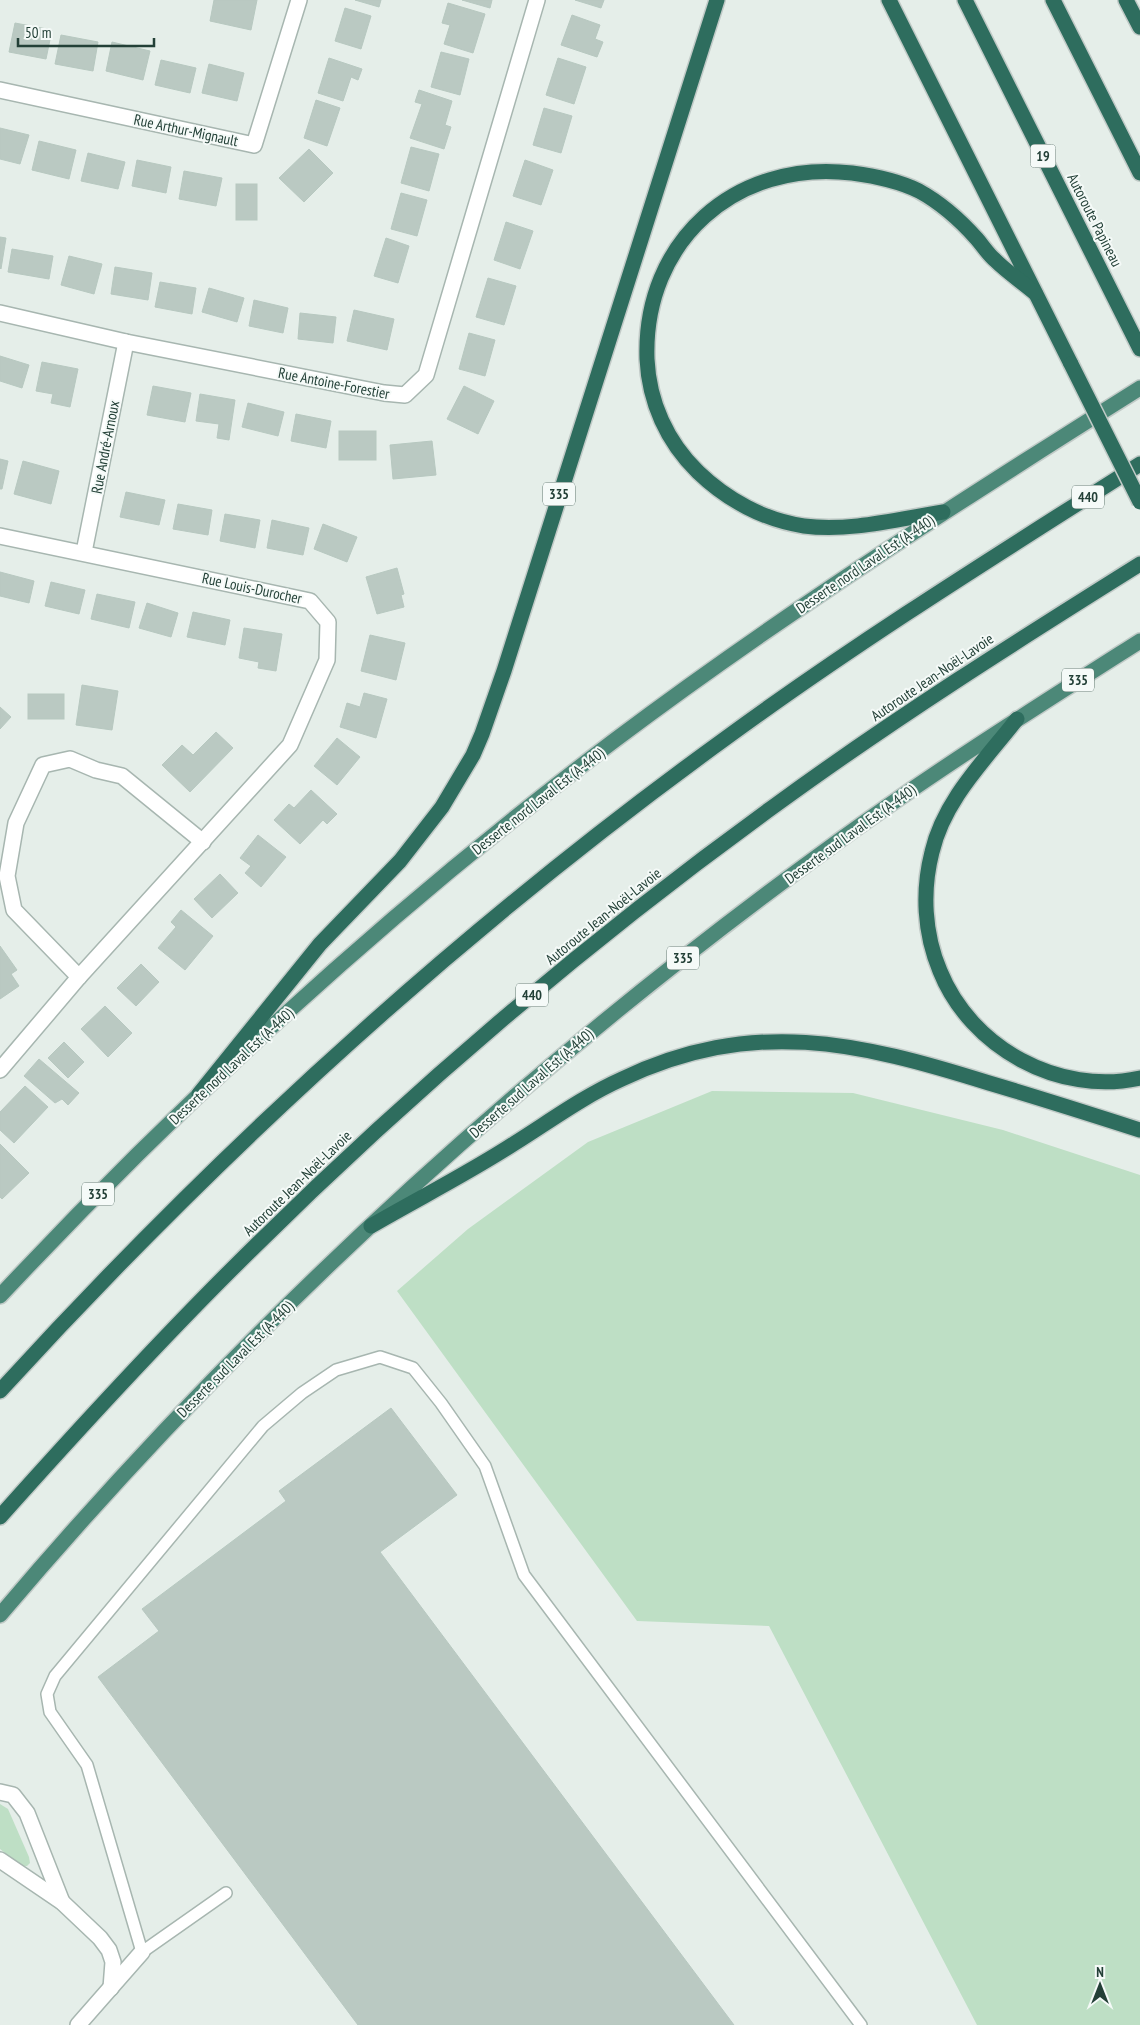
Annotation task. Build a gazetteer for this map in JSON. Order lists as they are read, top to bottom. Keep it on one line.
{"streets":{"highway":["19","Autoroute Papineau","335","440","Desserte nord Laval Est (A-440)","Autoroute Jean-Noël-Lavoie","Desserte sud Laval Est (A-440)"],"street":["Rue Arthur-Mignault","Rue Antoine-Forestier","Rue André-Arnoux","Rue Louis-Durocher"]},"crossings":[["Rue Antoine-Forestier","Rue André-Arnoux"],["Rue André-Arnoux","Rue Louis-Durocher"],["335","Desserte nord Laval Est (A-440)"]],"scale_bar":"50 m","north":"top"}
